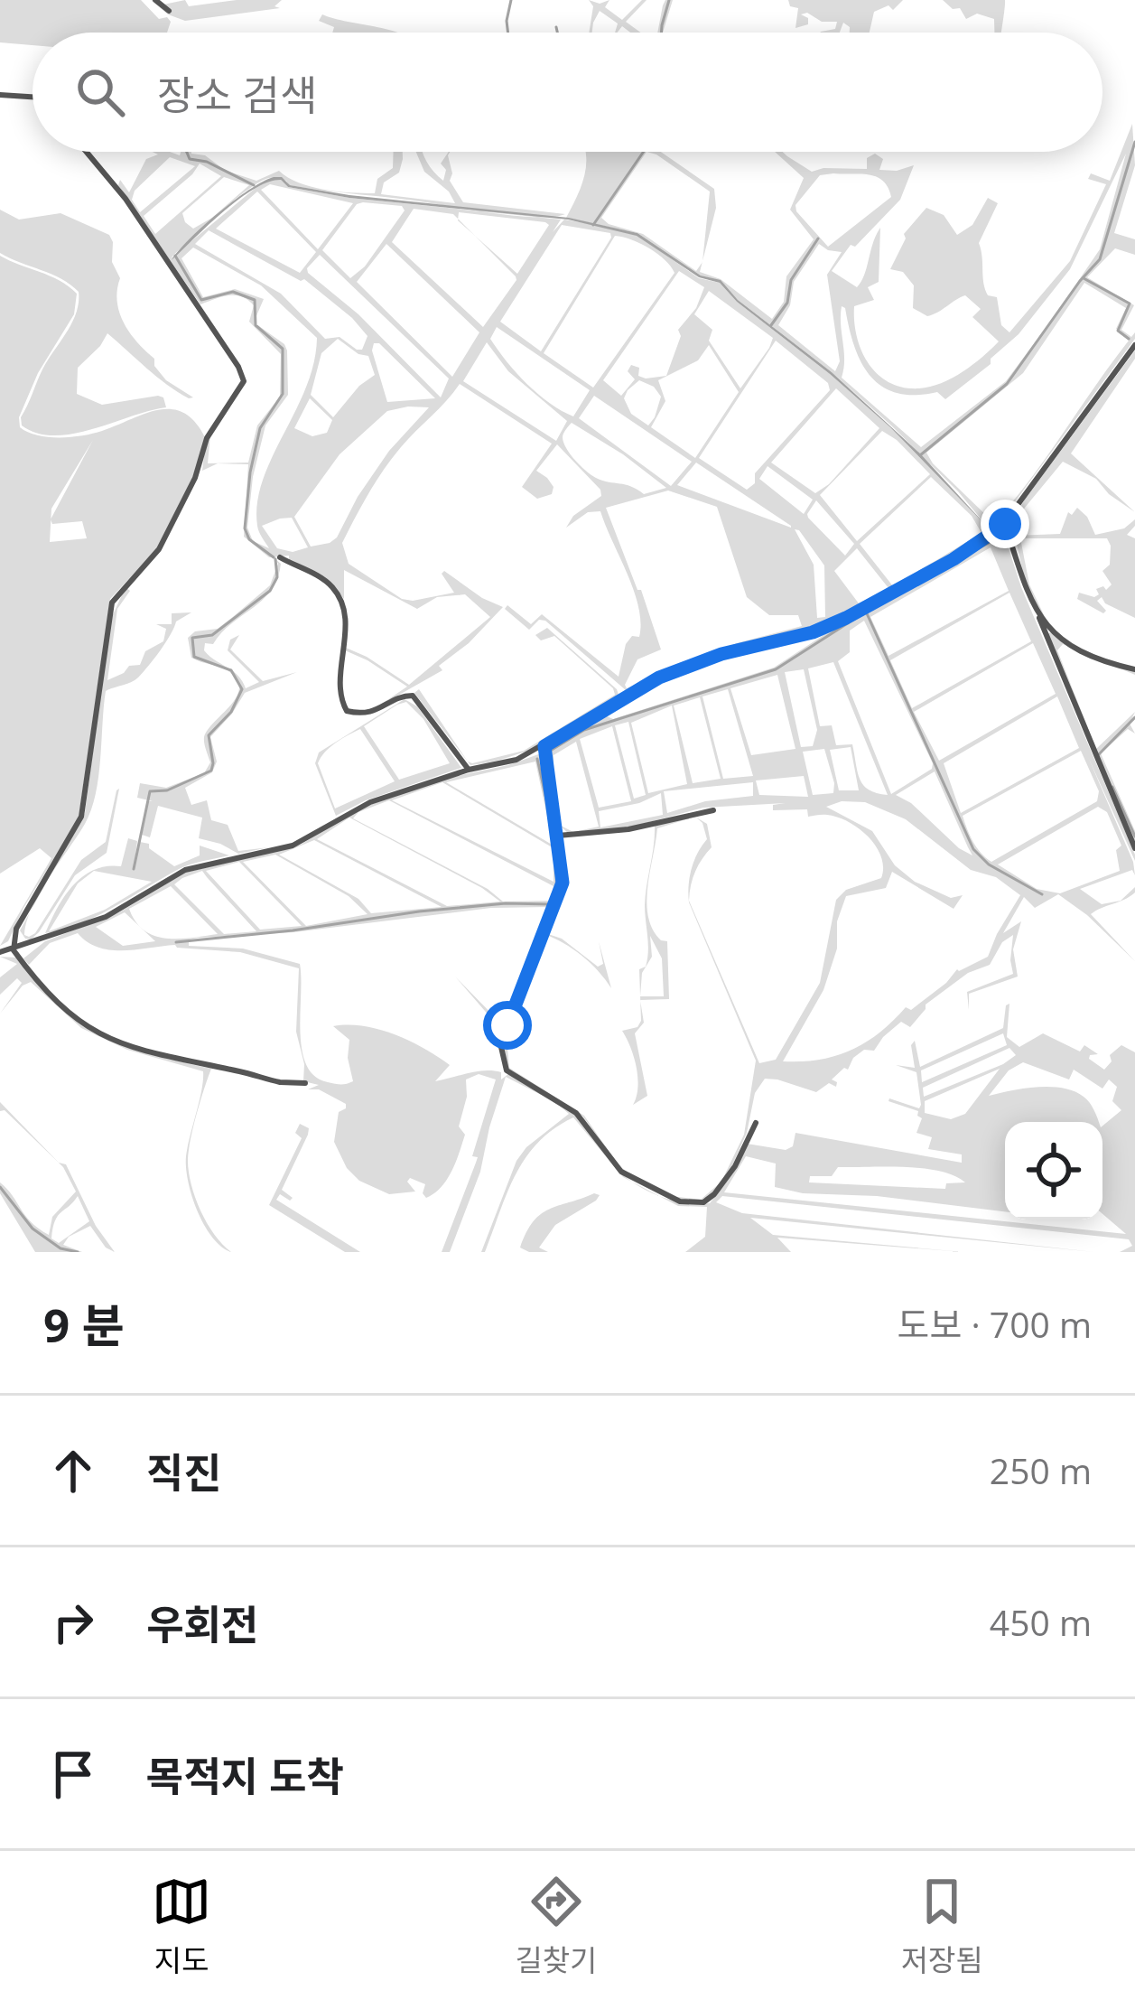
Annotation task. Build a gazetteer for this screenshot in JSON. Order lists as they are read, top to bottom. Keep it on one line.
{"page":{"search":"장소 검색","heading":["9 분","도보 · 700 m"],"list":[["직진","250 m"],["우회전","450 m"],"목적지 도착"],"nav":["지도","길찾기","저장됨"]}}
